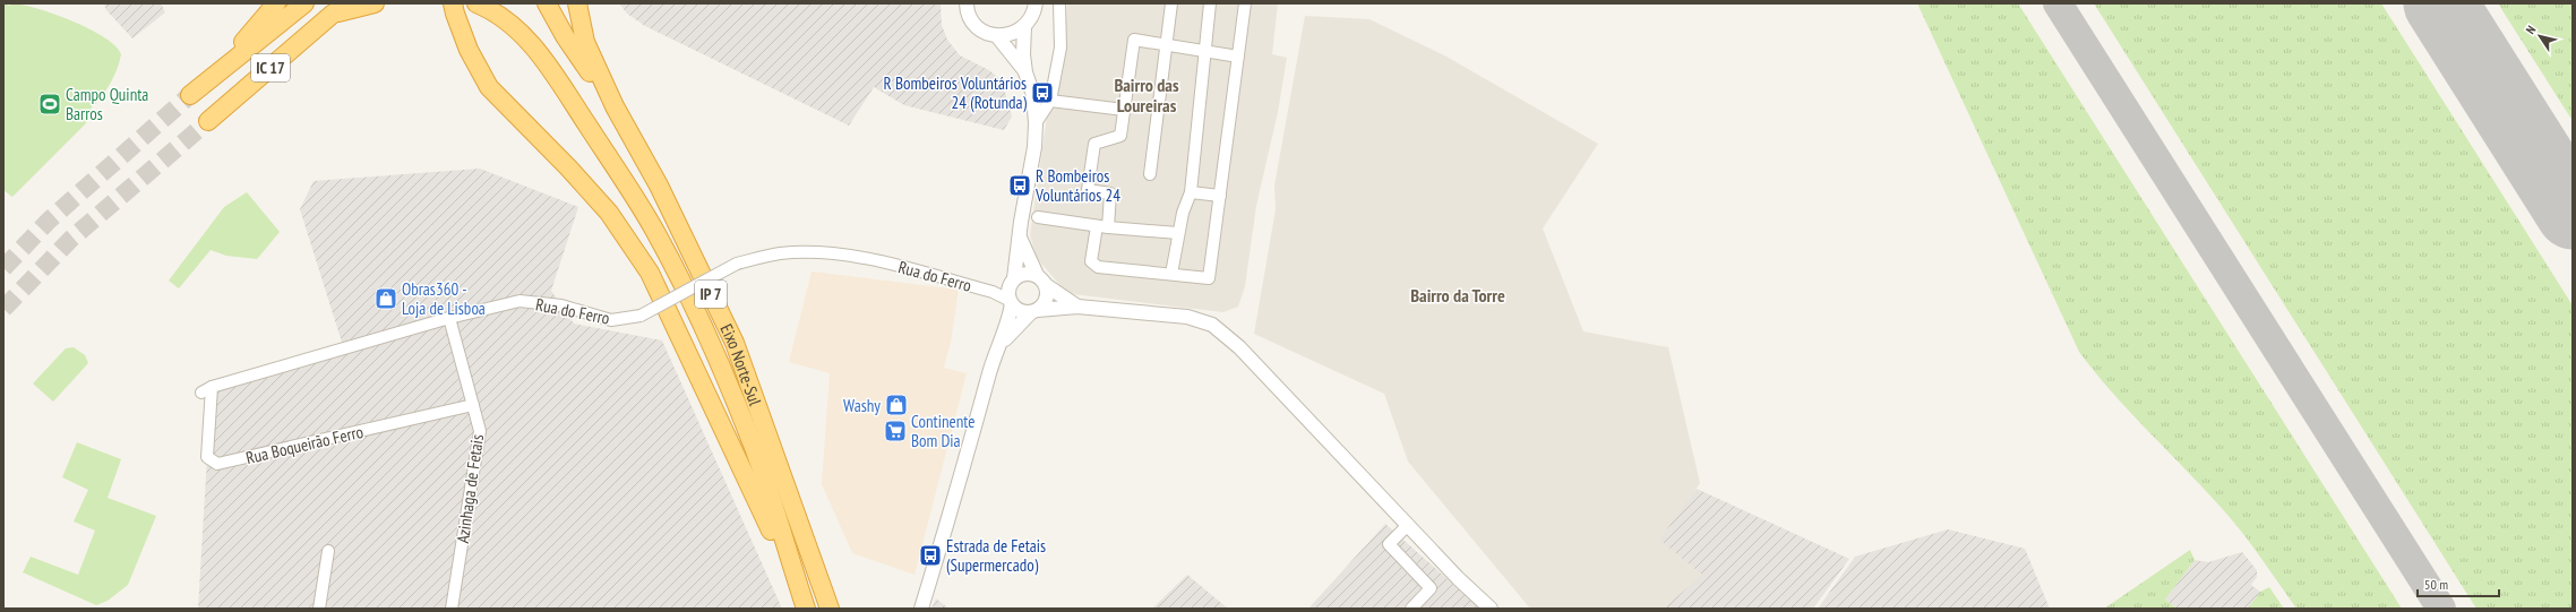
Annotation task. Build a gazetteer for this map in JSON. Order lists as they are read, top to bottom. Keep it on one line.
{"streets":{"highway":["IC 17","IP 7","Eixo Norte-Sul"],"street":["Rua do Ferro","Rua Boqueirão Ferro","Azinhaga de Fetais"]},"crossings":[["Rua do Ferro","Rua Boqueirão Ferro"],["Rua do Ferro","Azinhaga de Fetais"],["Rua Boqueirão Ferro","Azinhaga de Fetais"]],"districts":["Bairro das Loureiras","Bairro da Torre"],"places":{"bus stop":["R Bombeiros Voluntários 24 (Rotunda)","R Bombeiros Voluntários 24","Estrada de Fetais (Supermercado)"],"sports":["Campo Quinta Barros"],"shop":["Obras360 - Loja de Lisboa","Washy"],"supermarket":["Continente Bom Dia"]},"scale_bar":"50 m","north":"top left"}
